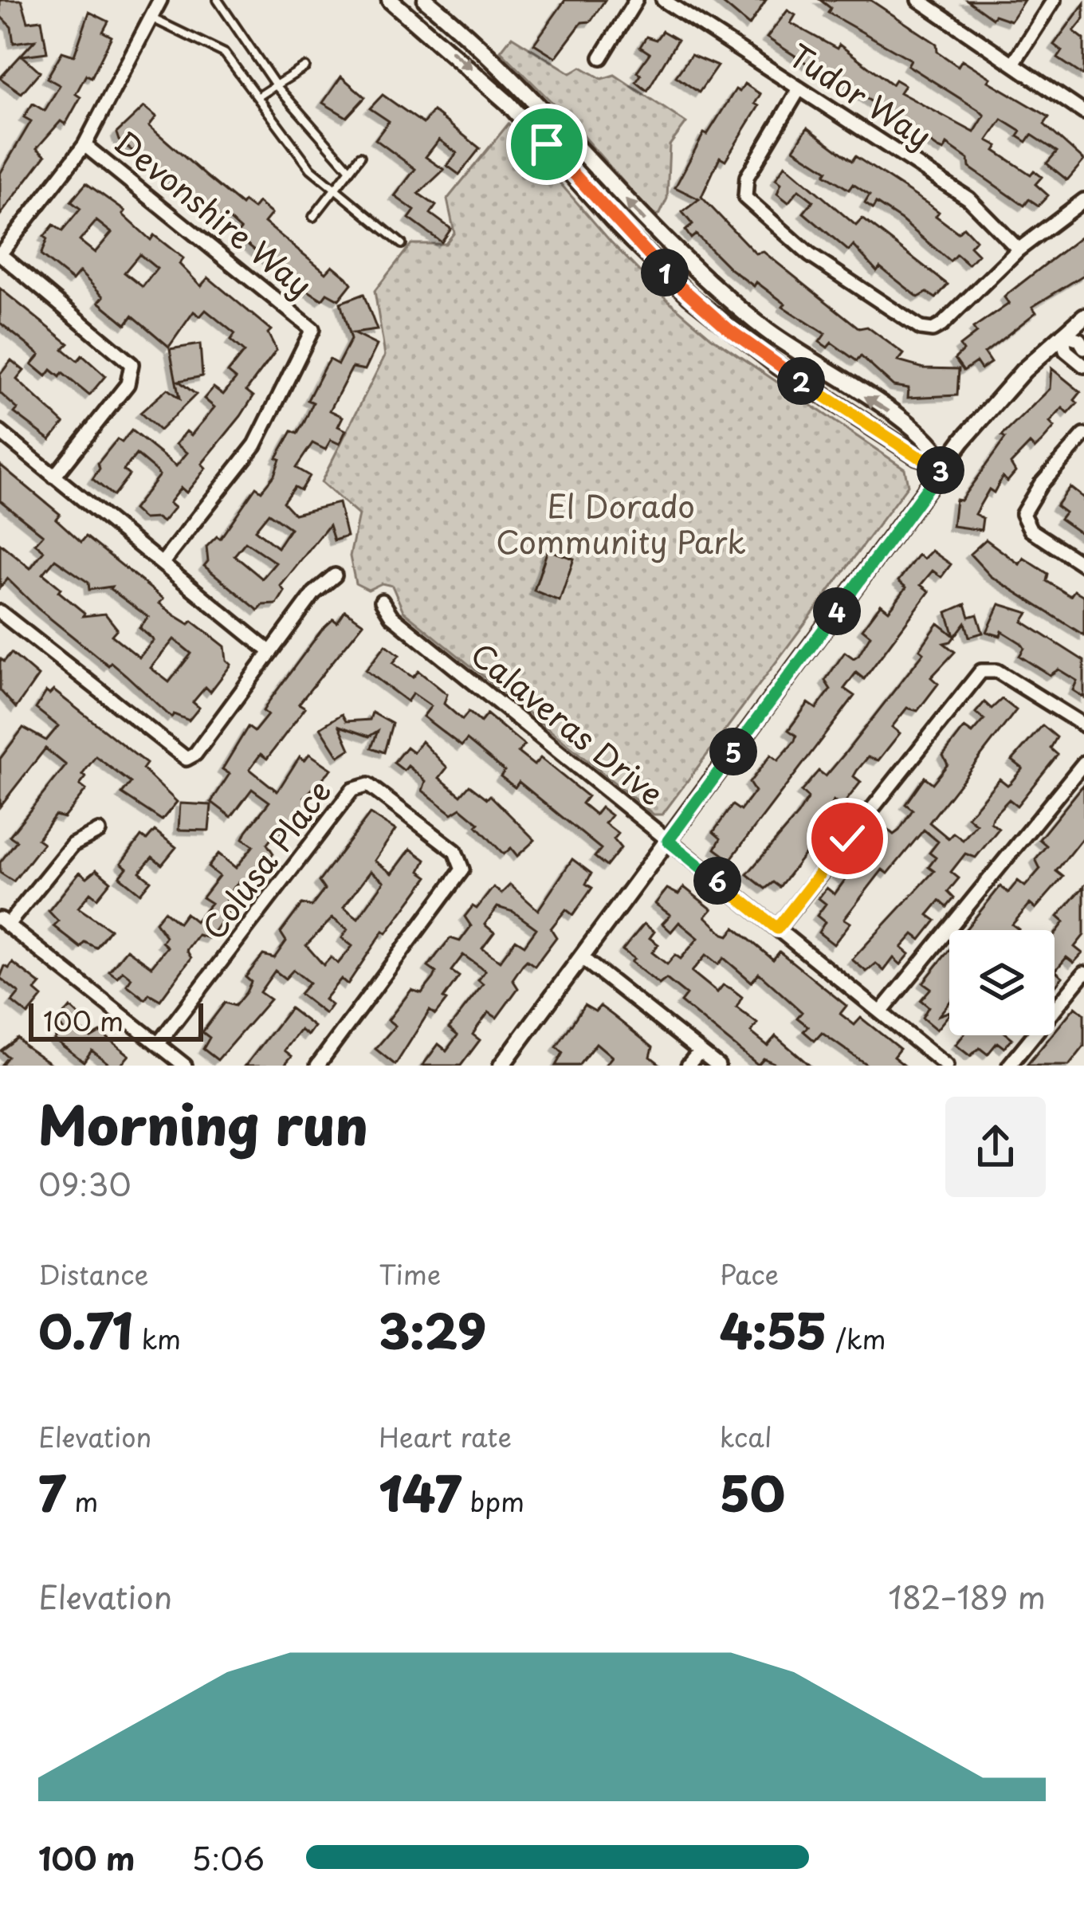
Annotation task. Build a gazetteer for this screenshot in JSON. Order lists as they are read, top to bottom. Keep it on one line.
{"streets":{"street":["Tudor Way","Devonshire Way","Calaveras Drive","Colusa Place"]},"parks":["El Dorado Community Park"],"scale_bar":"100 m","page":{"pins":["1","2","3","4","5","6"],"scale":"100 m","heading":["Morning run","09:30"],"stats":[["Distance","0.71 km"],["Time","3:29"],["Pace","4:55 /km"],["Elevation","7 m"],["Heart rate","147 bpm"],["kcal","50"]],"chart":["Elevation","182–189 m"],"list":[{"name":"100 m","note":"5:06"}]}}
